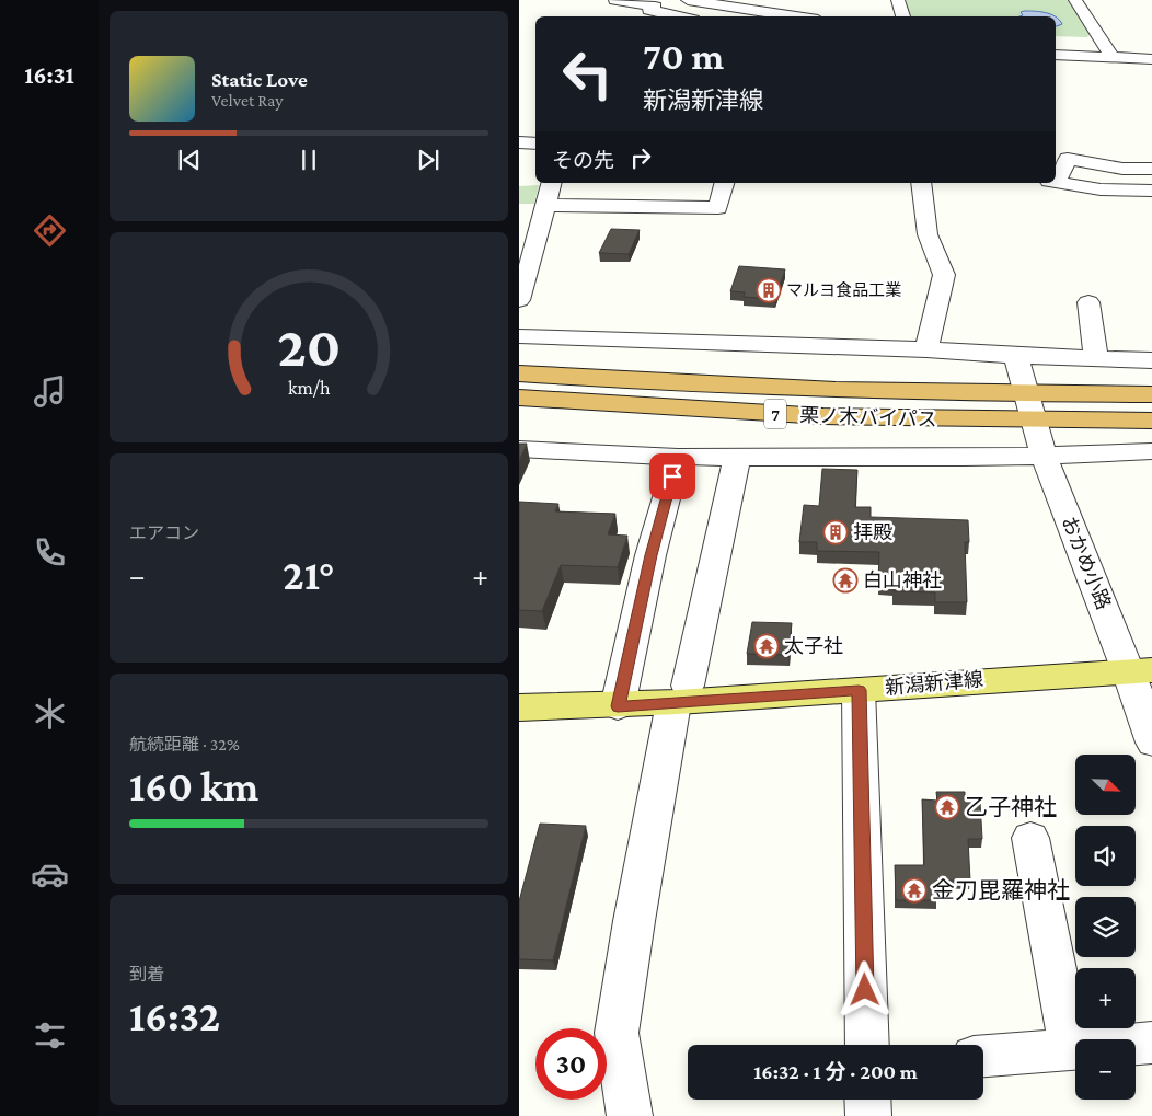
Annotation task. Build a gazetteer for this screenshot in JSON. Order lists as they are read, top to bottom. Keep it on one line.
{"streets":{"highway":["7","栗ノ木バイパス"],"main road":["新潟新津線"],"street":["おかめ小路"]},"crossings":[["栗ノ木バイパス","おかめ小路"],["おかめ小路","新潟新津線"]],"places":{"building":["マルヨ食品工業","拝殿"],"temple":["白山神社","太子社","乙子神社","金刀毘羅神社"]},"north":"bottom right","page":{"tabs":"16:31","turn":["70 m","新潟新津線"],"song":["Static Love","Velvet Ray"],"then":"その先","tile":["エアコン",["航続距離 · 32%","160 km"],["到着","16:32"]],"heat":["−","21°","+"],"map_buttons":["+","−"],"limit":"30","trip":"16:32 · 1 分 · 200 m","gauge":["20","km/h"]}}
